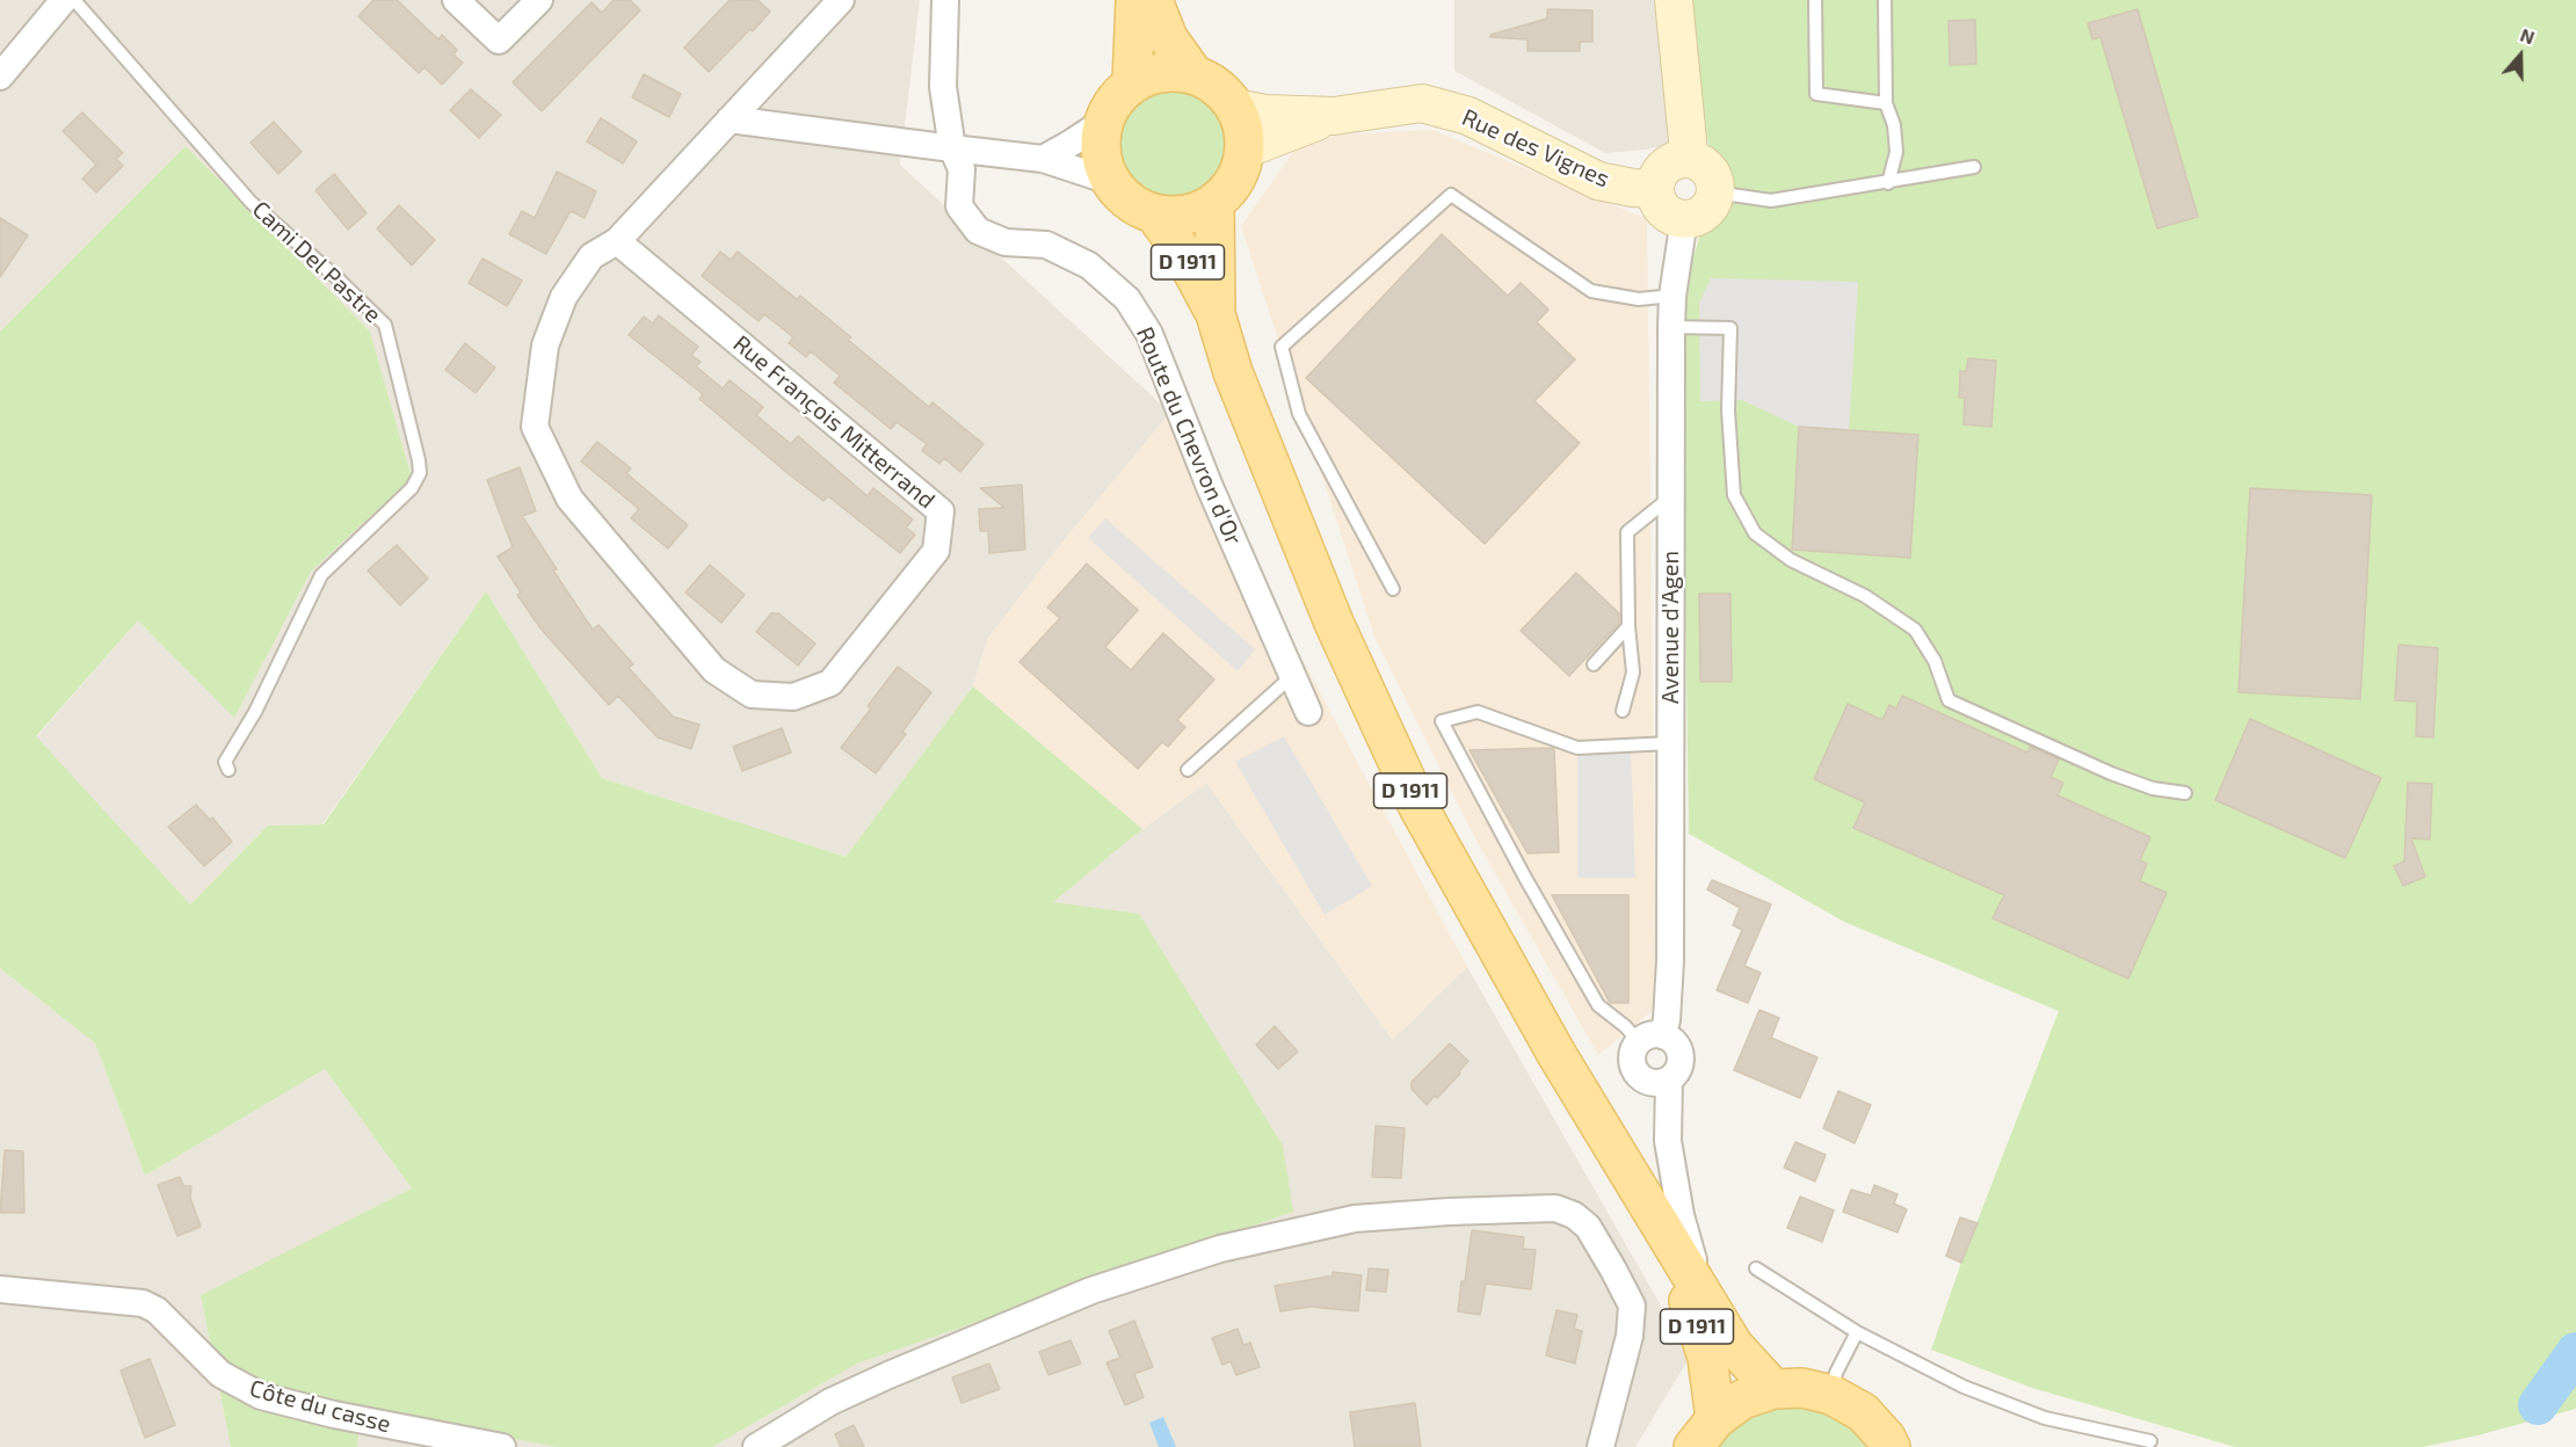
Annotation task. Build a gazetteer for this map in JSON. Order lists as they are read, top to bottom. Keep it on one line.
{"streets":{"main road":["Rue des Vignes","D 1911"],"street":["Rue François Mitterrand","Route du Chevron d'Or","Avenue d'Agen","Côte du casse"],"lane":["Cami Del Pastre"]},"crossings":[["Rue des Vignes","D 1911"],["Rue des Vignes","Avenue d'Agen"]],"north":"top"}
